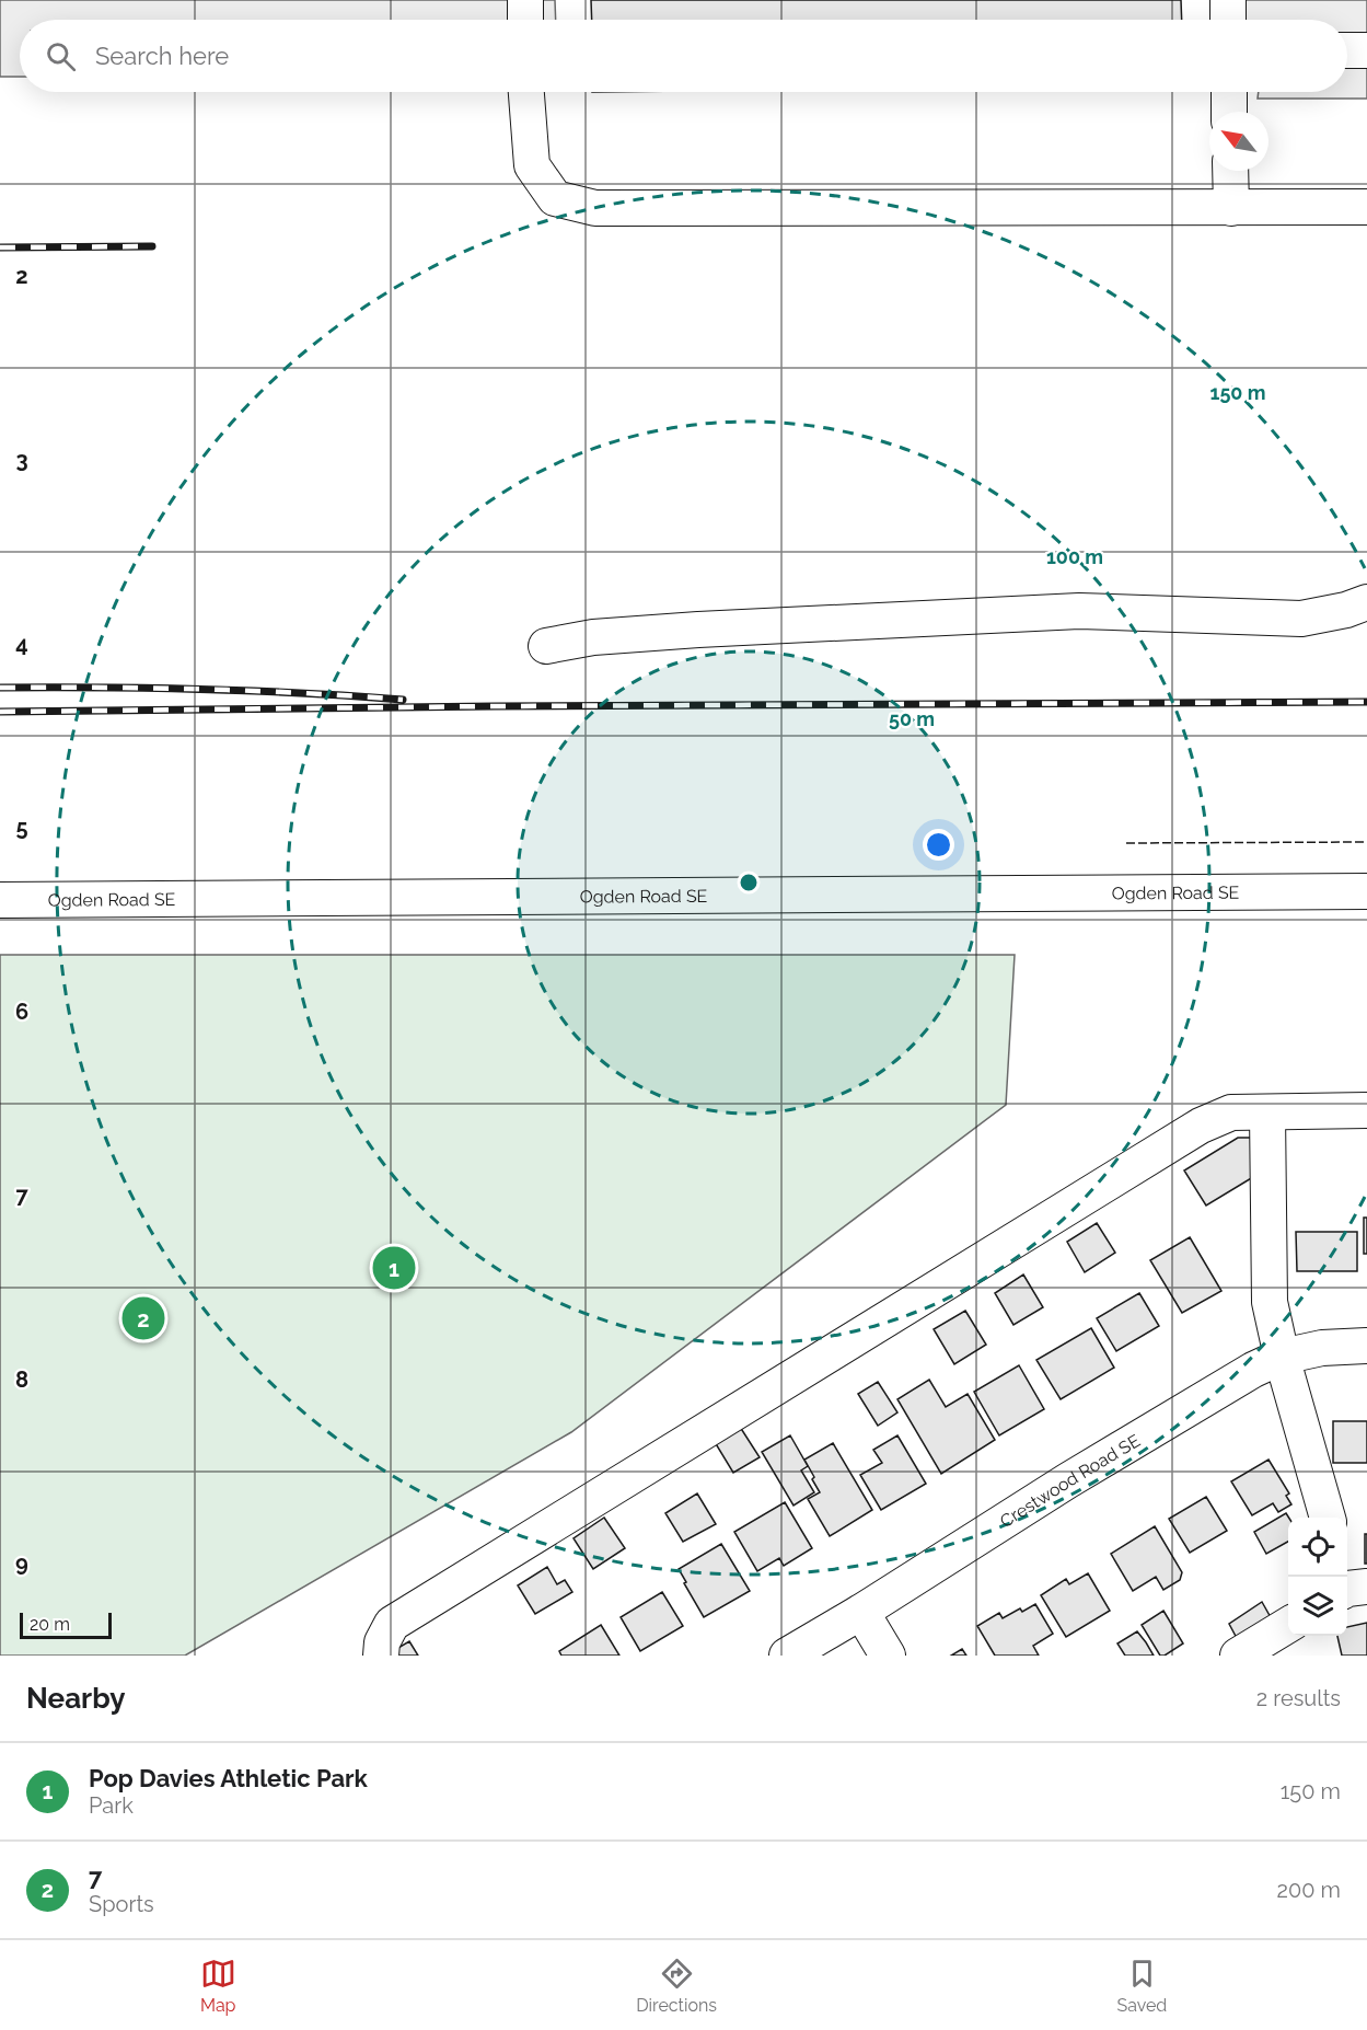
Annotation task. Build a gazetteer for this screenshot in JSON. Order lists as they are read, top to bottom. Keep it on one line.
{"streets":{"street":["Ogden Road SE","Crestwood Road SE"]},"scale_bar":"20 m","north":"top left","page":{"search":"Search here","pins":["1","2"],"scale":"20 m","heading":["Nearby","2 results"],"list":[{"mark":"1","name":"Pop Davies Athletic Park","note":"Park","value":"150 m"},{"mark":"2","name":"7","note":"Sports","value":"200 m"}],"nav":["Map","Directions","Saved"]},"grid":{"rows":["2","3","4","5","6","7","8","9"]},"rings":["150 m","100 m","50 m"]}
